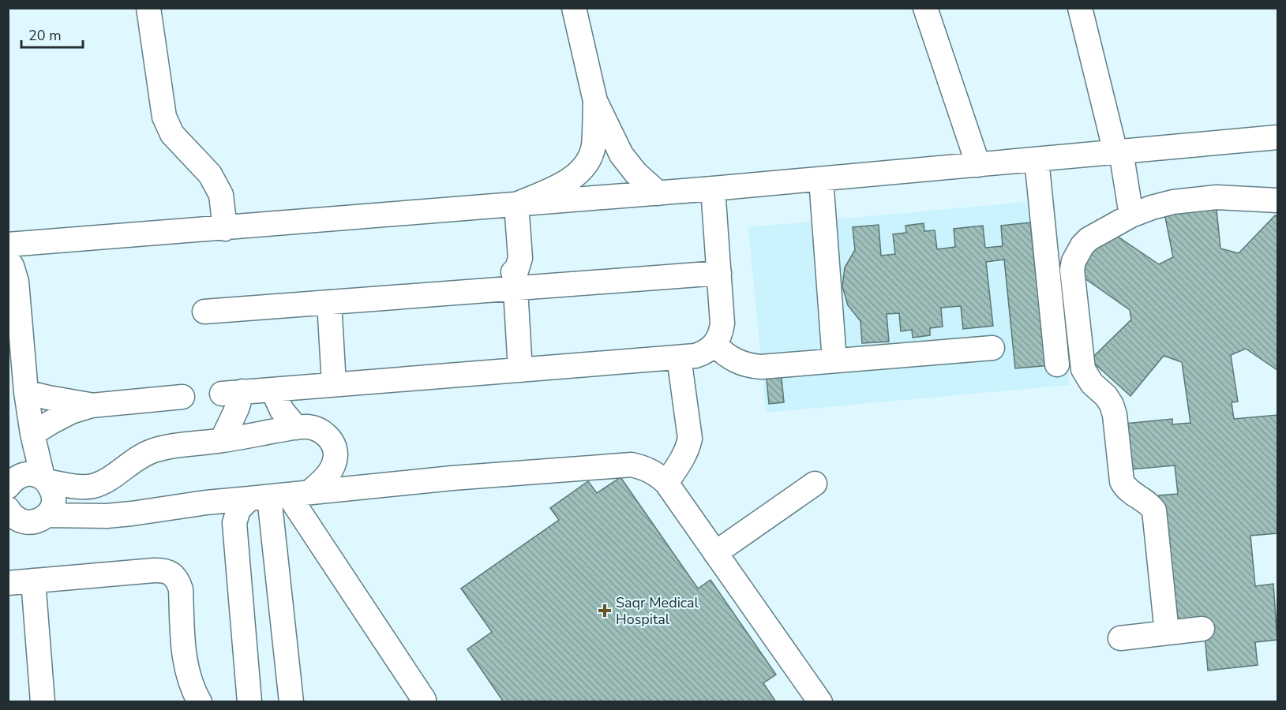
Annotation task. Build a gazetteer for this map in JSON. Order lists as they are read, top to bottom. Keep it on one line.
{"places":{"health":["Saqr Medical Hospital"]},"scale_bar":"20 m"}
